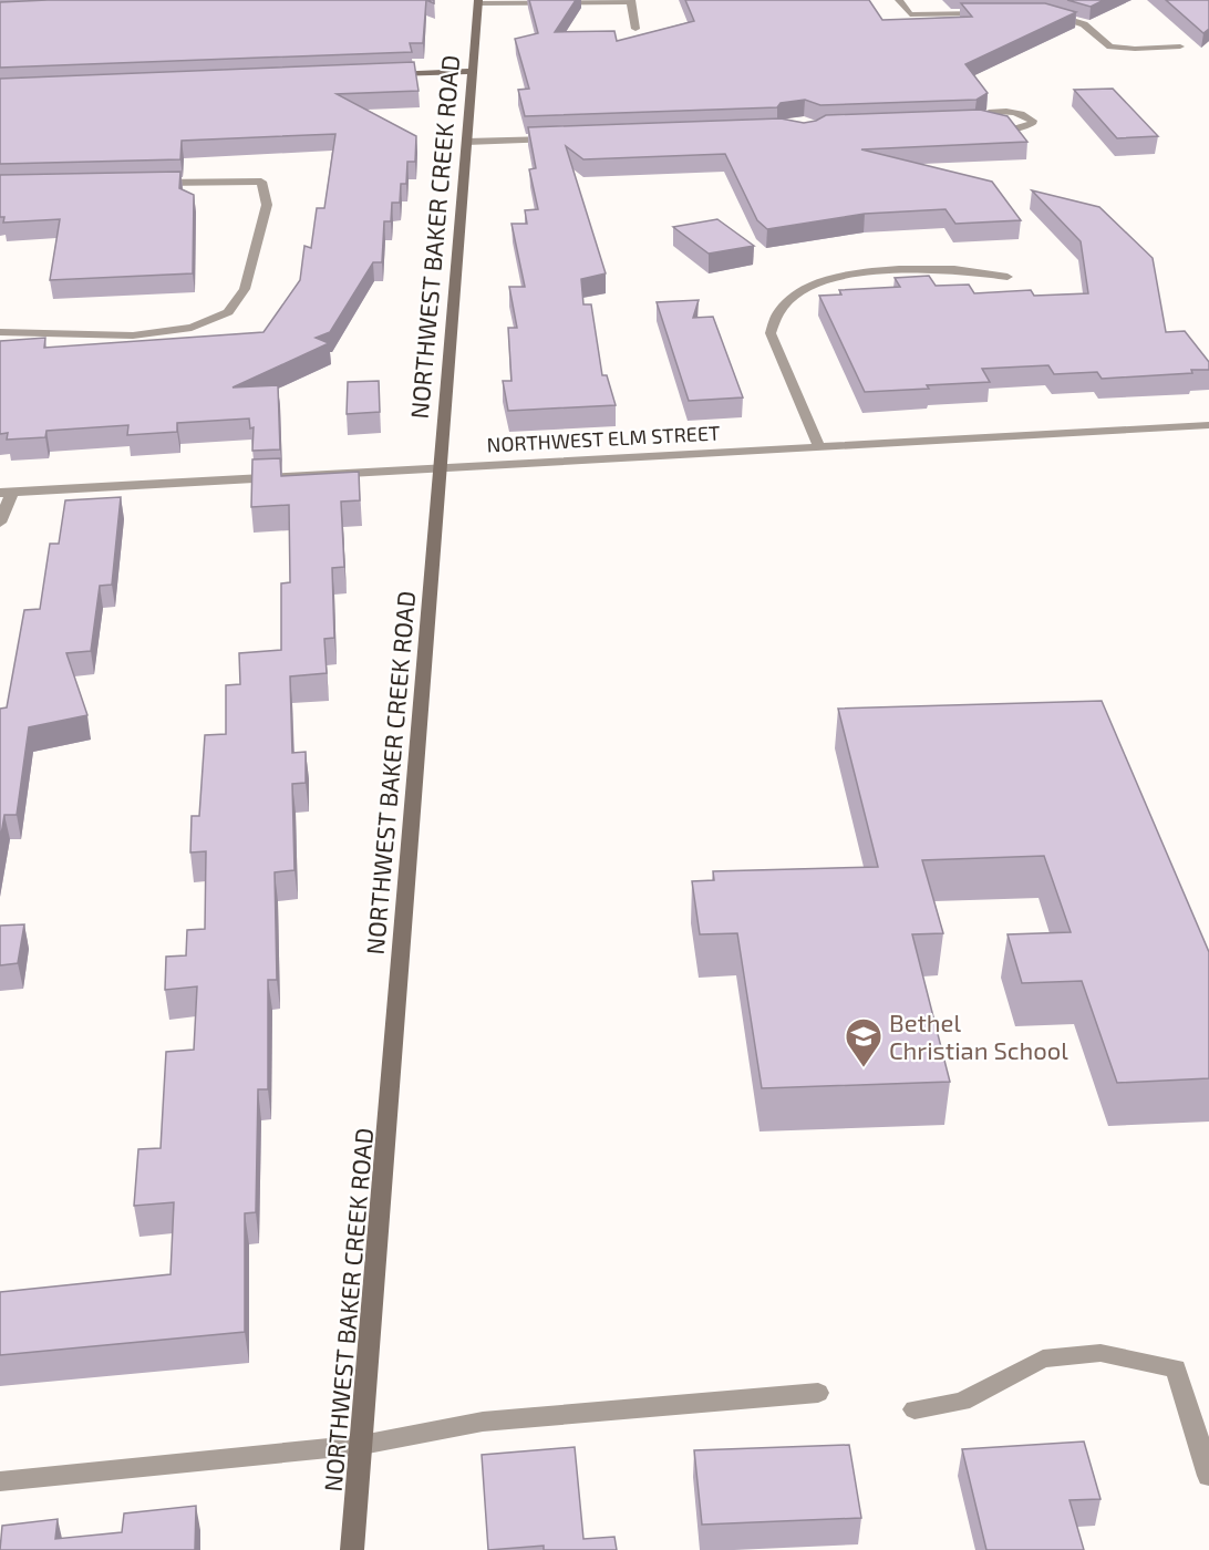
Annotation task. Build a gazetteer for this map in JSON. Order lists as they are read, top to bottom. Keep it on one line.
{"streets":{"main road":["NORTHWEST BAKER CREEK ROAD"],"street":["NORTHWEST ELM STREET"]},"crossings":[["NORTHWEST BAKER CREEK ROAD","NORTHWEST ELM STREET"]],"places":{"school or university":["Bethel Christian School"]}}
